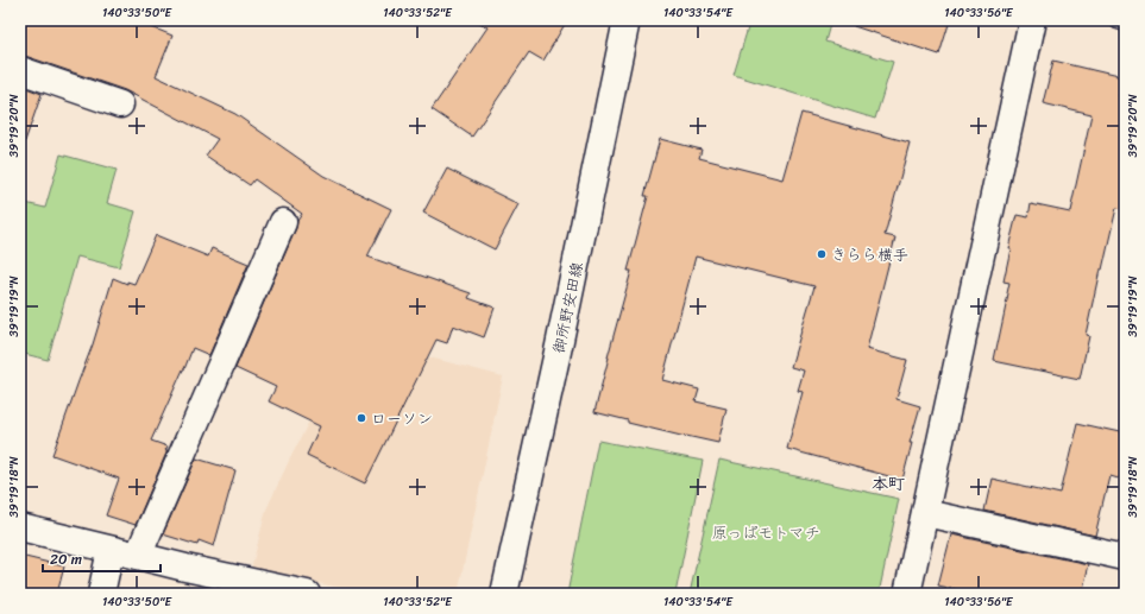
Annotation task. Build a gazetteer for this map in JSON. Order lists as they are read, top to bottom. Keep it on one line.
{"streets":{"street":["御所野安田線"]},"districts":["本町"],"parks":["原っぱモトマチ"],"places":["きらら横手","ローソン"],"scale_bar":"20 m","coordinates":["140°33'50\"E","140°33'52\"E","140°33'54\"E","140°33'56\"E","39°19'20\"N","39°19'19\"N","39°19'18\"N"]}
